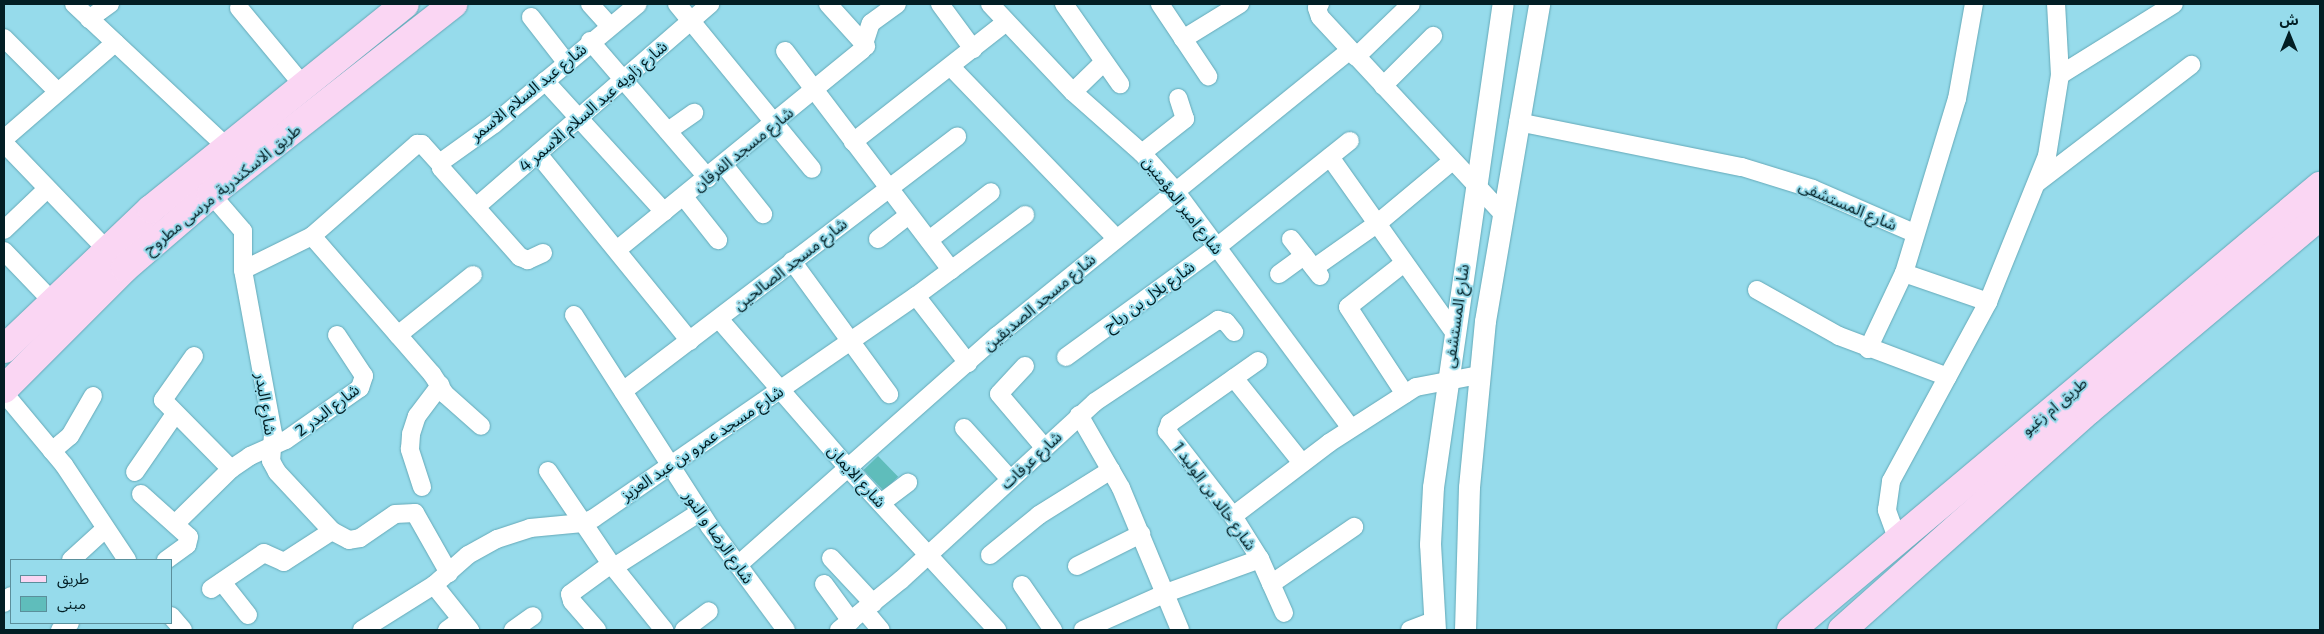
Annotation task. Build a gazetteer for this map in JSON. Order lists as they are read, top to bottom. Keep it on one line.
{"streets":{"main road":["طريق الاسكندرية, مرسى مطروح","طريق ام زغيو"],"street":["شارع عبد السلام الاسمر","شارع زاويه عبد السلام الاسمر 4","شارع مسجد الفرقان","شارع امير المؤمنين","شارع المستشفى","شارع مسجد الصالحين","شارع بلال بن رباح","شارع مسجد الصديقين","شارع البدر","شارع البدر 2","شارع مسجد عمرو بن عبد العزيز","شارع عرفات","شارع الايمان","شارع خالد بن الوليد 1","شارع الرضا و النور"]},"crossings":[["طريق الاسكندرية, مرسى مطروح","شارع البدر"],["شارع امير المؤمنين","شارع بلال بن رباح"],["شارع امير المؤمنين","شارع مسجد الصديقين"],["شارع مسجد الصالحين","شارع الايمان"],["شارع مسجد الصالحين","شارع الرضا و النور"],["شارع مسجد الصديقين","شارع الايمان"],["شارع مسجد الصديقين","شارع الرضا و النور"],["شارع البدر","شارع البدر 2"],["شارع البدر","شارع مسجد عمرو بن عبد العزيز"],["شارع مسجد عمرو بن عبد العزيز","شارع الايمان"],["شارع مسجد عمرو بن عبد العزيز","شارع الرضا و النور"],["شارع عرفات","شارع الايمان"]],"legend":["طريق","مبنى"],"north":"top"}
